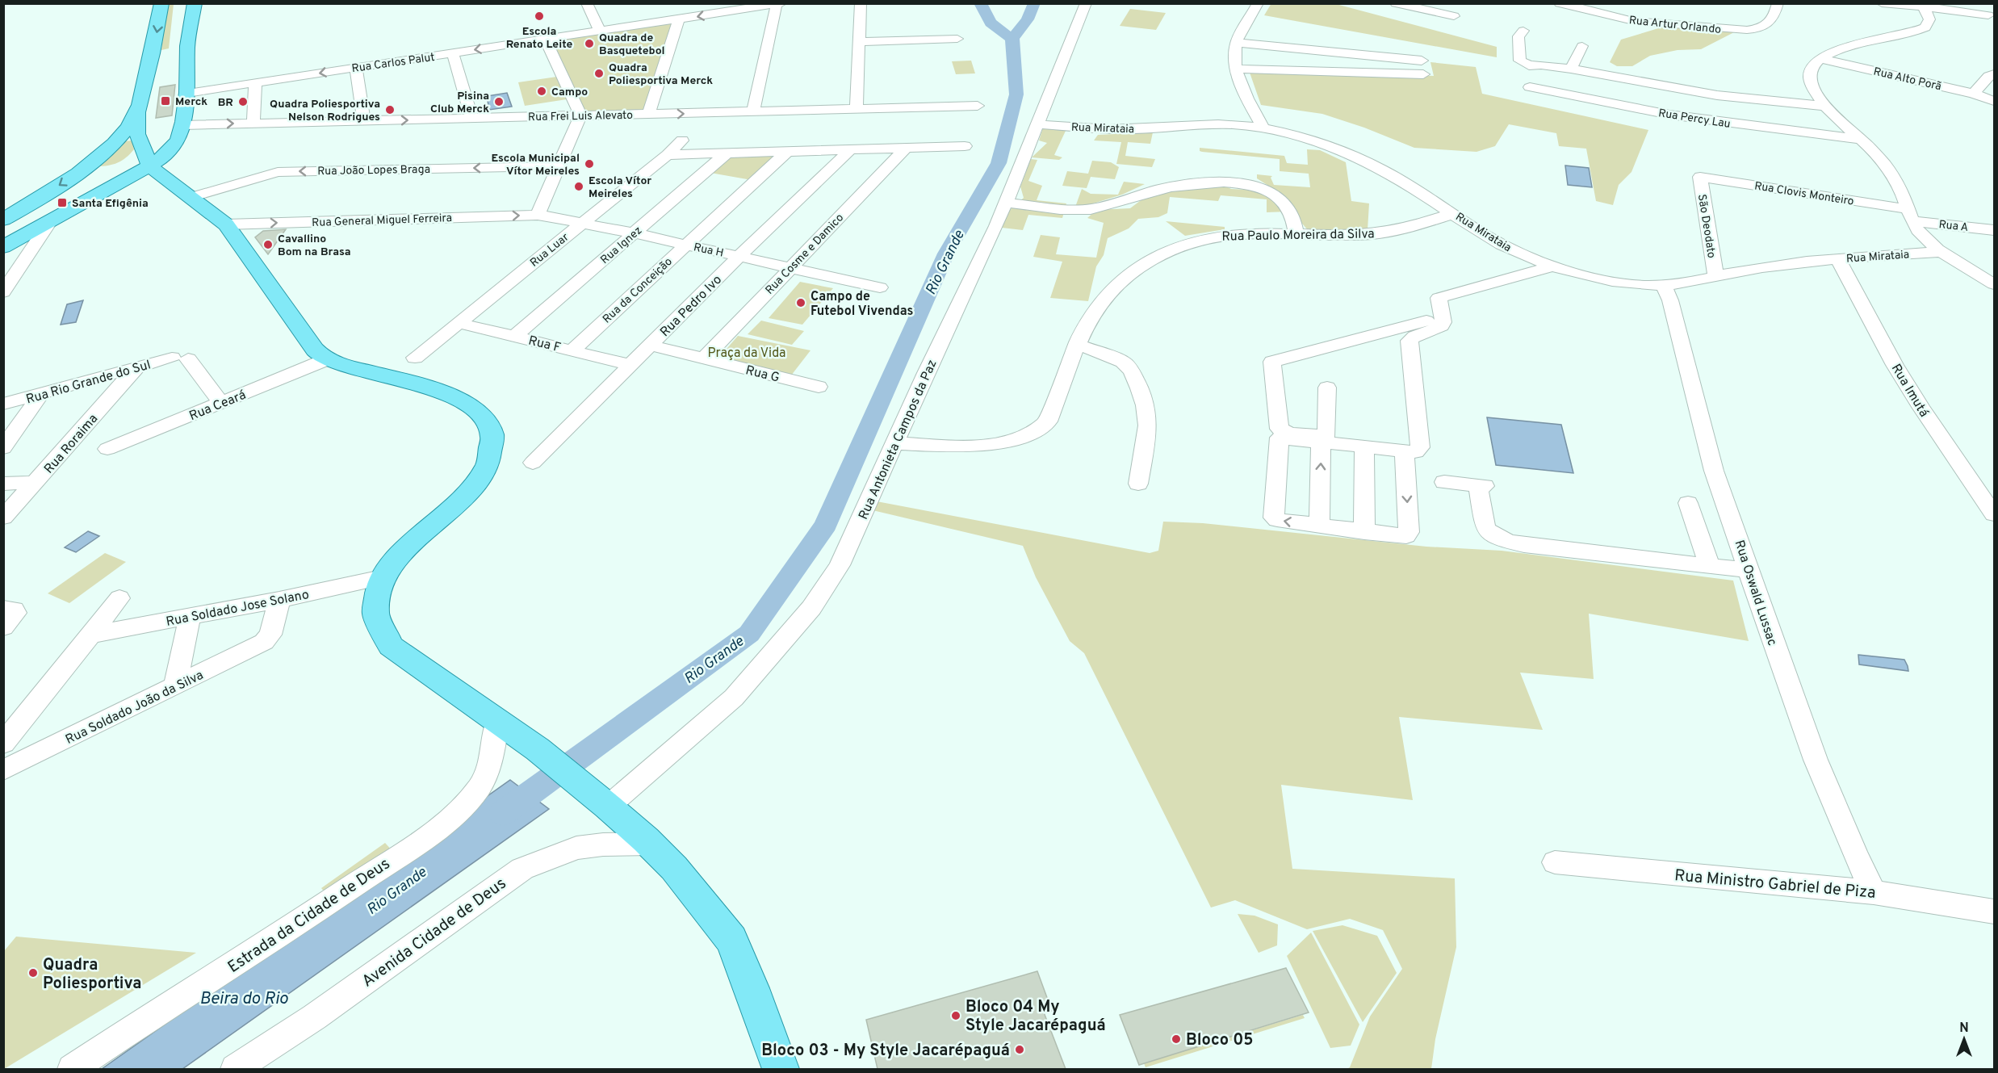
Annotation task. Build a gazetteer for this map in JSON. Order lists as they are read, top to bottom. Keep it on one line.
{"streets":{"street":["Rua Artur Orlando","Rua Carlos Palut","Rua Alto Porã","Rua Frei Luis Alevato","Rua Percy Lau","Rua Mirataia","Rua João Lopes Braga","Rua Clovis Monteiro","Rua General Miguel Ferreira","Rua A","São Deodato","Rua Paulo Moreira da Silva","Rua Ignez","Rua Luar","Rua H","Rua Cosme e Damico","Rua da Conceição","Rua Pedro Ivo","Rua F","Rua G","Rua Rio Grande do Sul","Rua Imutá","Rua Ceará","Rua Antonieta Campos da Paz","Rua Roraima","Rua Oswald Lussac","Rua Soldado Jose Solano","Rua Soldado João da Silva","Rua Ministro Gabriel de Piza","Estrada da Cidade de Deus","Avenida Cidade de Deus"]},"crossings":[["Rua Mirataia","São Deodato"],["Rua Mirataia","Rua Paulo Moreira da Silva"],["Rua Mirataia","Rua Imutá"],["Rua Mirataia","Rua Antonieta Campos da Paz"],["Rua Mirataia","Rua Oswald Lussac"],["Rua Clovis Monteiro","Rua A"],["Rua Clovis Monteiro","São Deodato"],["Rua General Miguel Ferreira","Rua H"],["Rua Paulo Moreira da Silva","Rua Antonieta Campos da Paz"],["Rua Ignez","Rua H"],["Rua Ignez","Rua F"],["Rua Luar","Rua H"],["Rua Luar","Rua F"],["Rua H","Rua Cosme e Damico"],["Rua H","Rua da Conceição"],["Rua H","Rua Pedro Ivo"],["Rua Cosme e Damico","Rua G"],["Rua da Conceição","Rua F"],["Rua Pedro Ivo","Rua F"],["Rua Pedro Ivo","Rua G"],["Rua Rio Grande do Sul","Rua Ceará"],["Rua Rio Grande do Sul","Rua Roraima"],["Rua Oswald Lussac","Rua Ministro Gabriel de Piza"],["Rua Soldado Jose Solano","Rua Soldado João da Silva"]],"one_way":["Rua João Lopes Braga","Rua General Miguel Ferreira"],"water":["Rio Grande","Beira do Rio"],"parks":["Praça da Vida"],"places":{"other":["Escola Renato Leite","Quadra de Basquetebol","Quadra Poliesportiva Merck","Campo","BR","Pisina Club Merck","Quadra Poliesportiva Nelson Rodrigues","Escola Municipal Vítor Meireles","Escola Vítor Meireles","Cavallino Bom na Brasa","Campo de Futebol Vivendas","Quadra Poliesportiva","Bloco 04 My Style Jacarépaguá","Bloco 05","Bloco 03 - My Style Jacarépaguá"],"transit":["Merck","Santa Efigênia"]},"north":"top"}
